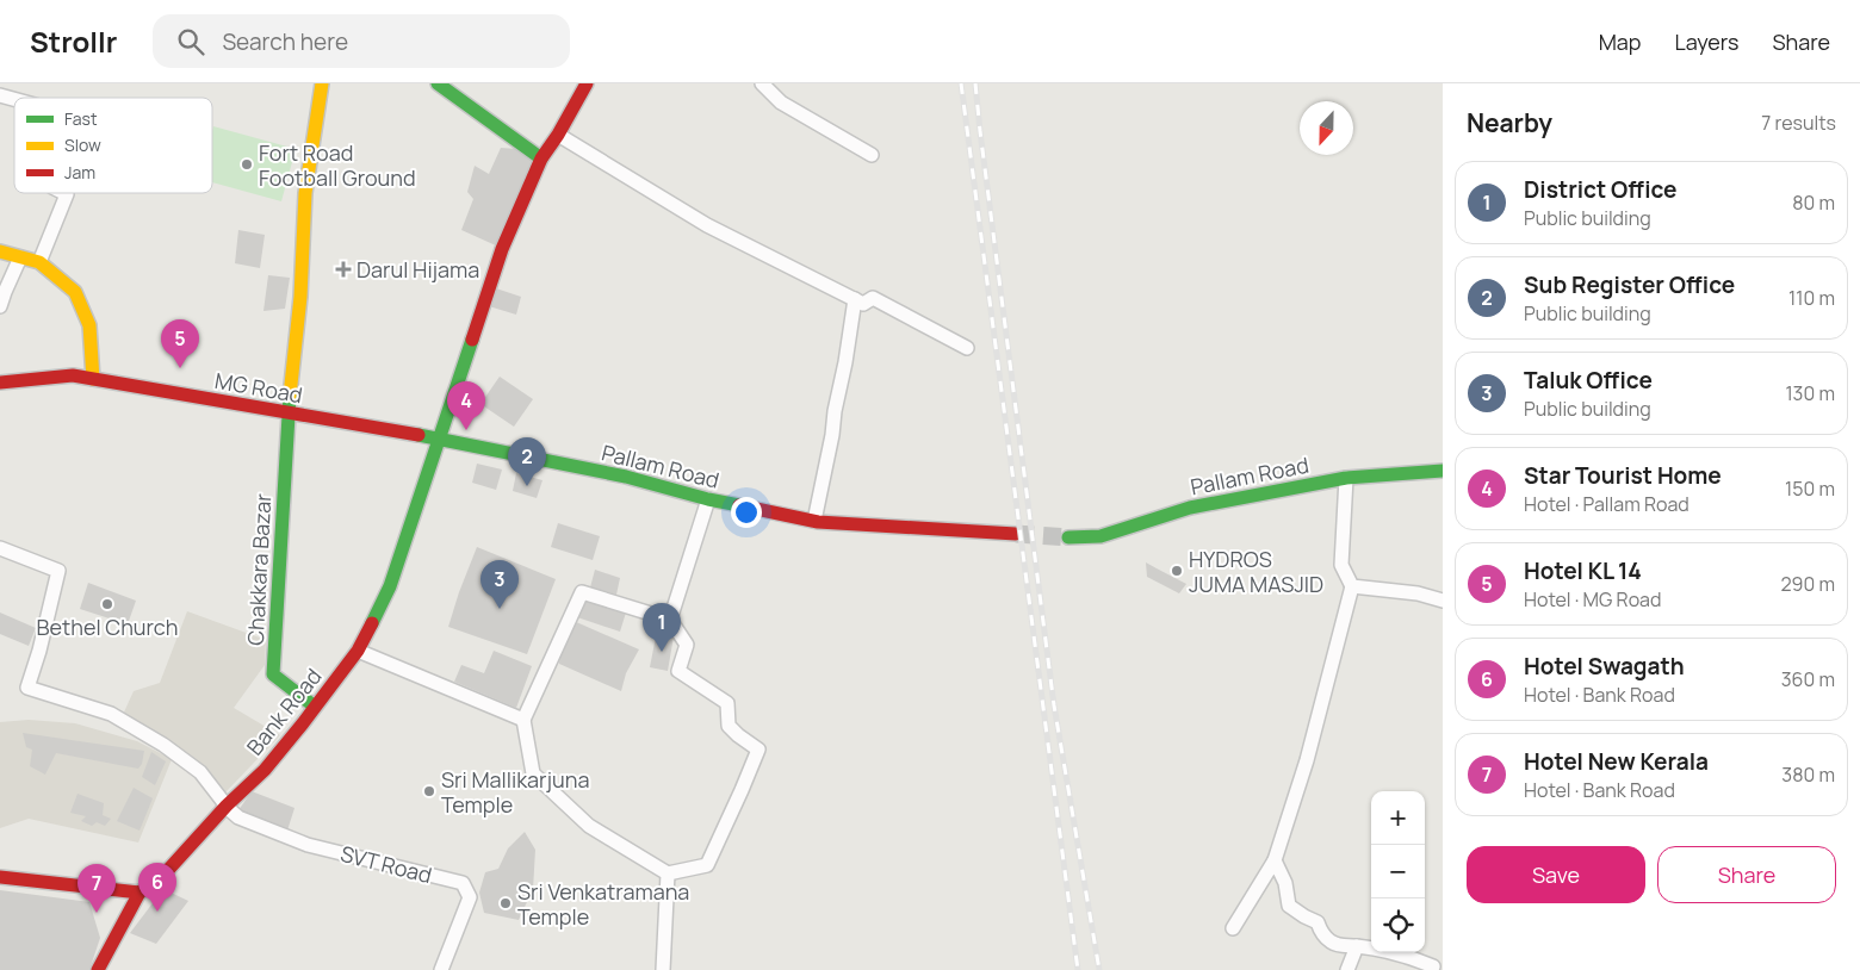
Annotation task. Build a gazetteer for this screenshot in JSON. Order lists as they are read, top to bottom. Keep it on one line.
{"streets":{"street":["MG Road","Pallam Road","Chakkara Bazar","Bank Road","SVT Road"]},"crossings":[["MG Road","Pallam Road"],["MG Road","Chakkara Bazar"],["MG Road","Bank Road"],["Pallam Road","Bank Road"],["Chakkara Bazar","Bank Road"],["Bank Road","SVT Road"]],"places":{"other":["Fort Road Football Ground","HYDROS JUMA MASJID","Bethel Church","Sri Mallikarjuna Temple","Sri Venkatramana Temple"],"health":["Darul Hijama"]},"legend":["Fast","Slow","Jam"],"north":"bottom","page":{"header":"Strollr","search":"Search here","nav":["Map","Layers","Share"],"heading":["Nearby","7 results"],"list":[{"mark":"1","name":"District Office","note":"Public building","value":"80 m"},{"mark":"2","name":"Sub Register Office","note":"Public building","value":"110 m"},{"mark":"3","name":"Taluk Office","note":"Public building","value":"130 m"},{"mark":"4","name":"Star Tourist Home","note":"Hotel · Pallam Road","value":"150 m"},{"mark":"5","name":"Hotel KL 14","note":"Hotel · MG Road","value":"290 m"},{"mark":"6","name":"Hotel Swagath","note":"Hotel · Bank Road","value":"360 m"},{"mark":"7","name":"Hotel New Kerala","note":"Hotel · Bank Road","value":"380 m"}],"pins":["5","4","2","3","1","6","7"],"map_buttons":["+","−"],"buttons":["Save","Share"]}}
